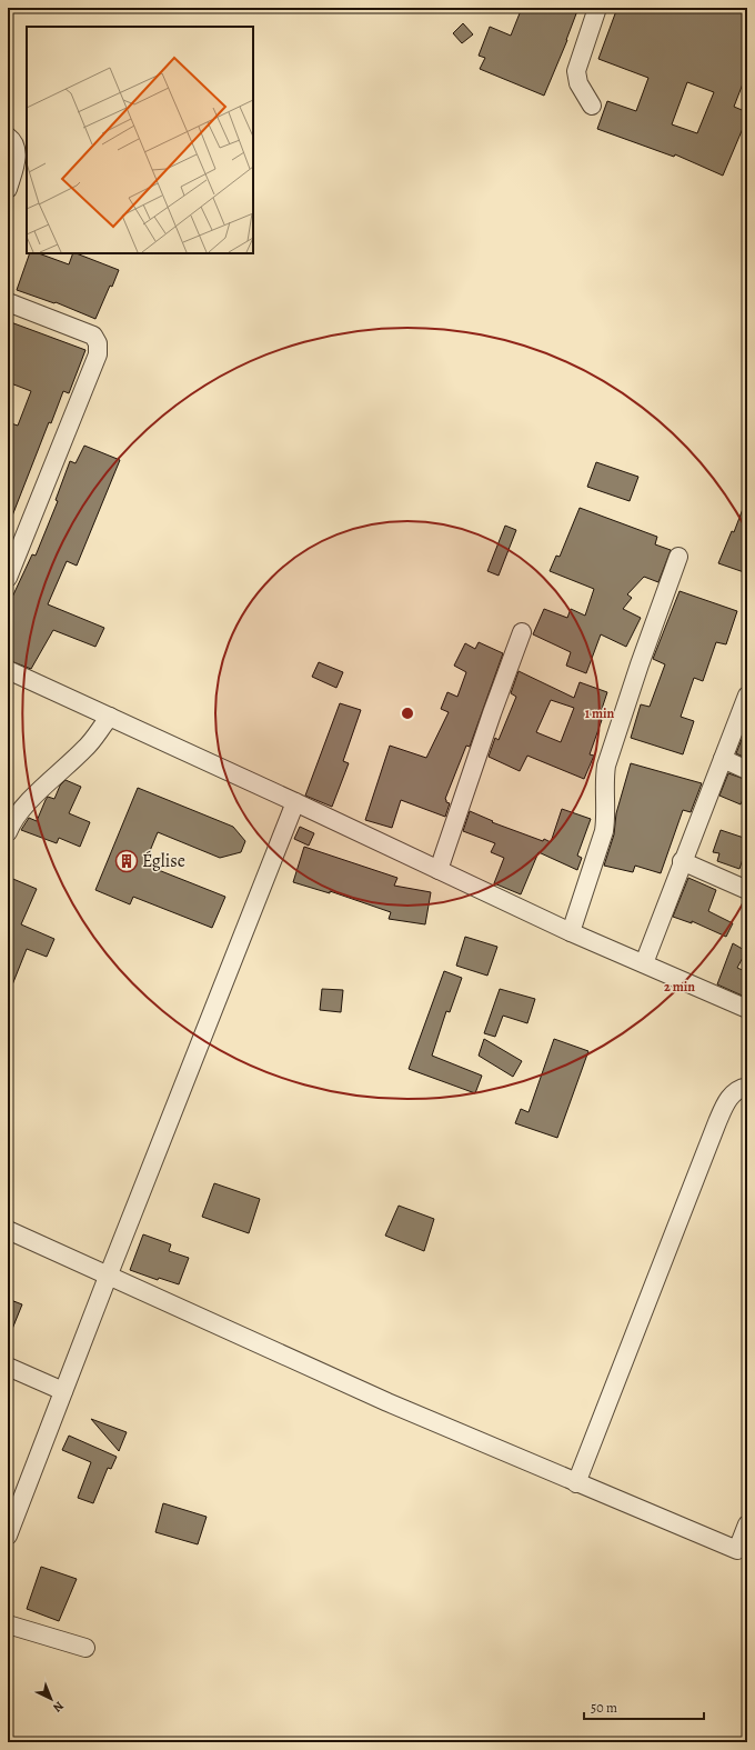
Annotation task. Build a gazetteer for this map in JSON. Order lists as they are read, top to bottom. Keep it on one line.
{"places":{"building":["Église"]},"scale_bar":"50 m","north":"bottom right","rings":["1 min","2 min"]}
